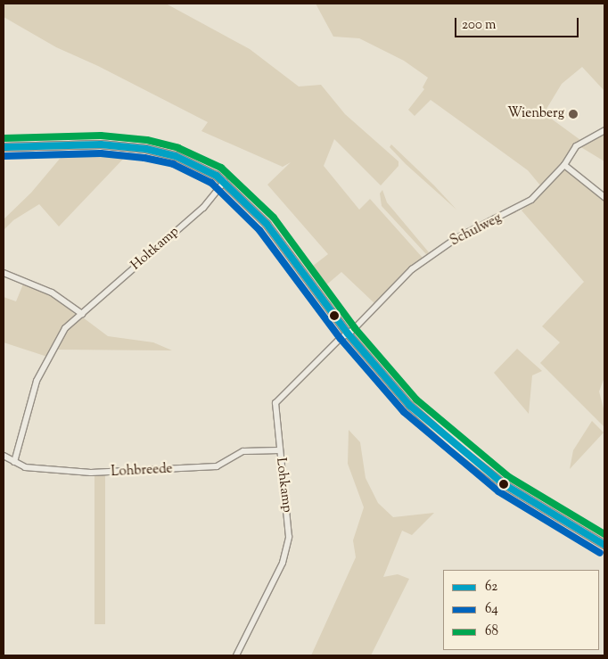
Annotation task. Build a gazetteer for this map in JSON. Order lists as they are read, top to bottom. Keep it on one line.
{"streets":{"street":["Schulweg","Holtkamp","Lohbreede","Lohkamp"]},"crossings":[["Schulweg","Lohkamp"],["Holtkamp","Lohbreede"],["Lohbreede","Lohkamp"]],"places":["Wienberg"],"lines":["transit line 68","transit line 62","transit line 64"],"legend":["62","64","68"],"scale_bar":"200 m"}
